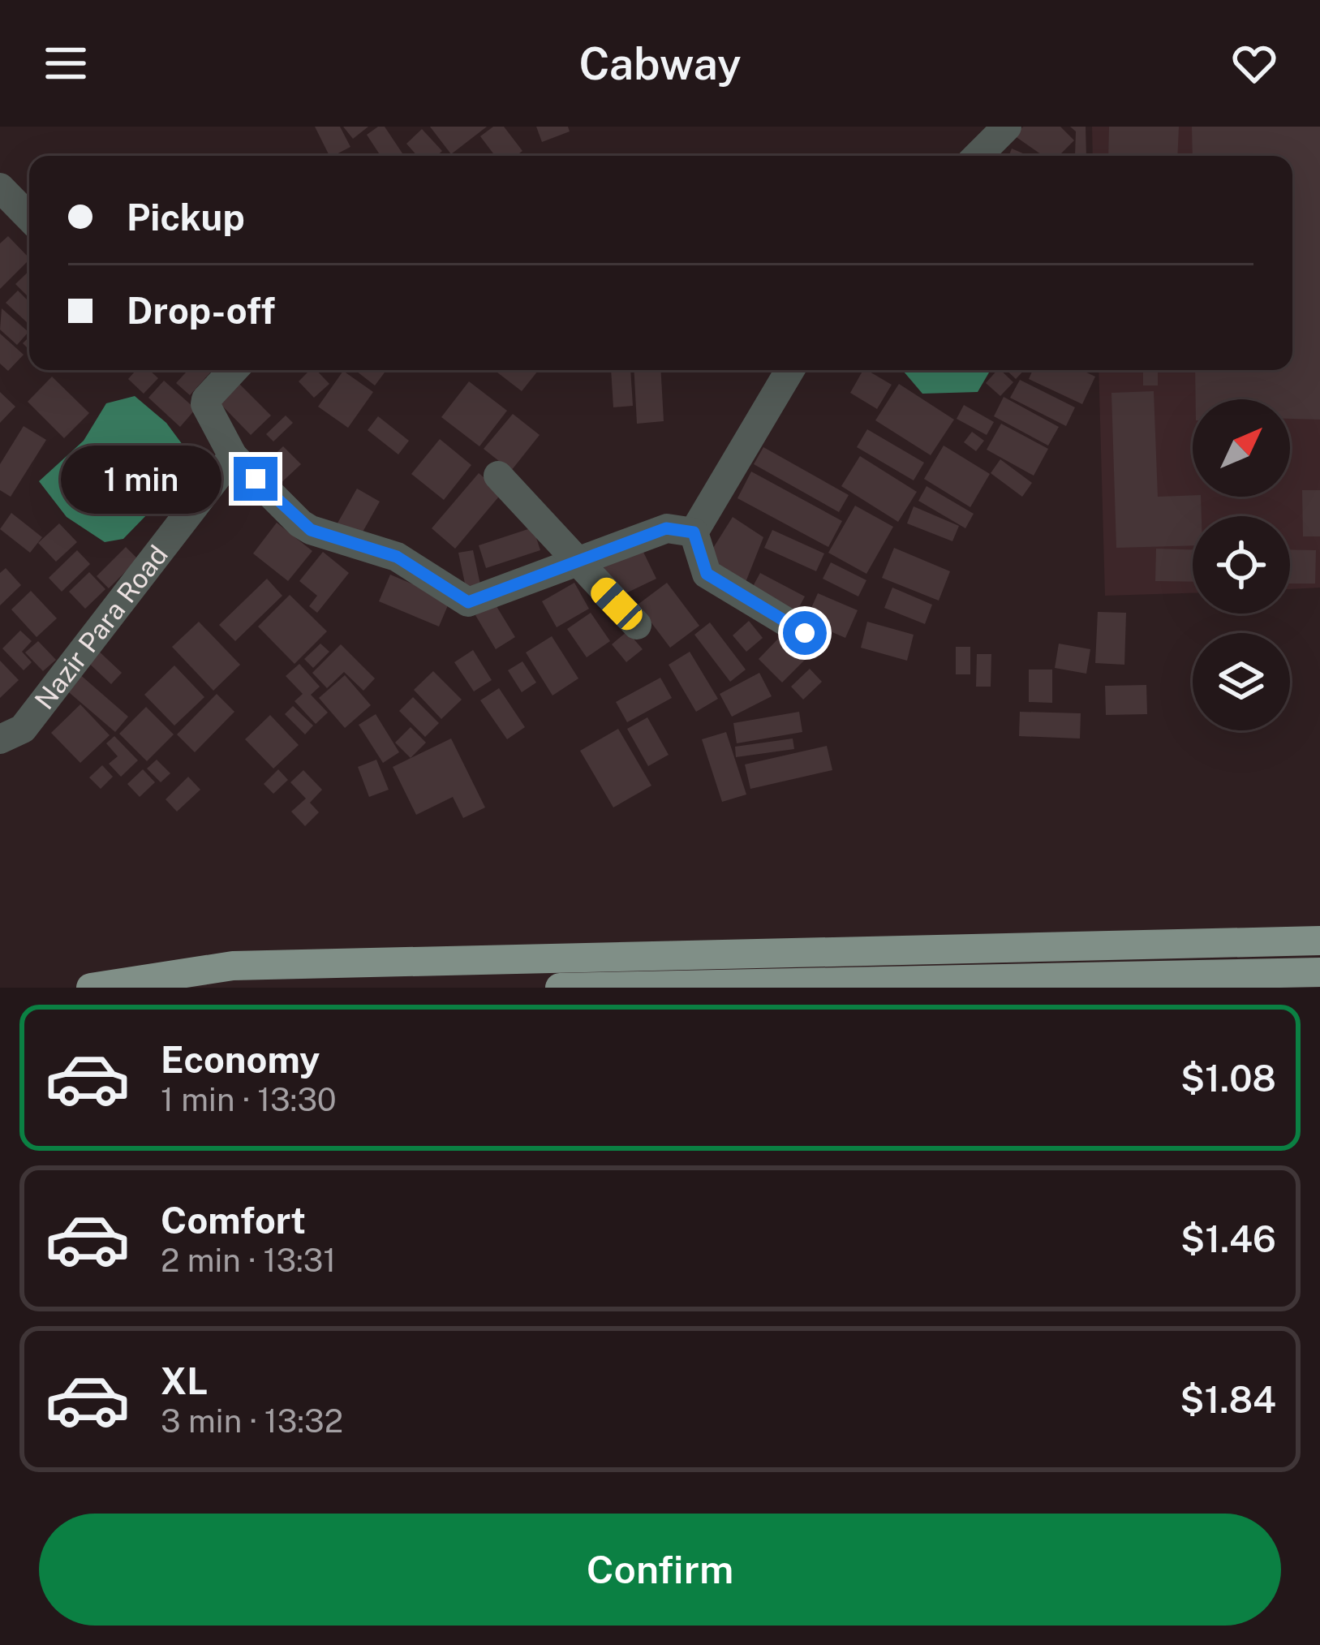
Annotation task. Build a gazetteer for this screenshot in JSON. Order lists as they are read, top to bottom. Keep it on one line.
{"streets":{"street":["Nazir Para Road"]},"north":"top right","page":{"header":"Cabway","banner":["Pickup","Drop-off"],"bubble":"1 min","list":[{"name":"Economy","note":"1 min · 13:30","value":"$1.08"},{"name":"Comfort","note":"2 min · 13:31","value":"$1.46"},{"name":"XL","note":"3 min · 13:32","value":"$1.84"}],"buttons":"Confirm"}}
